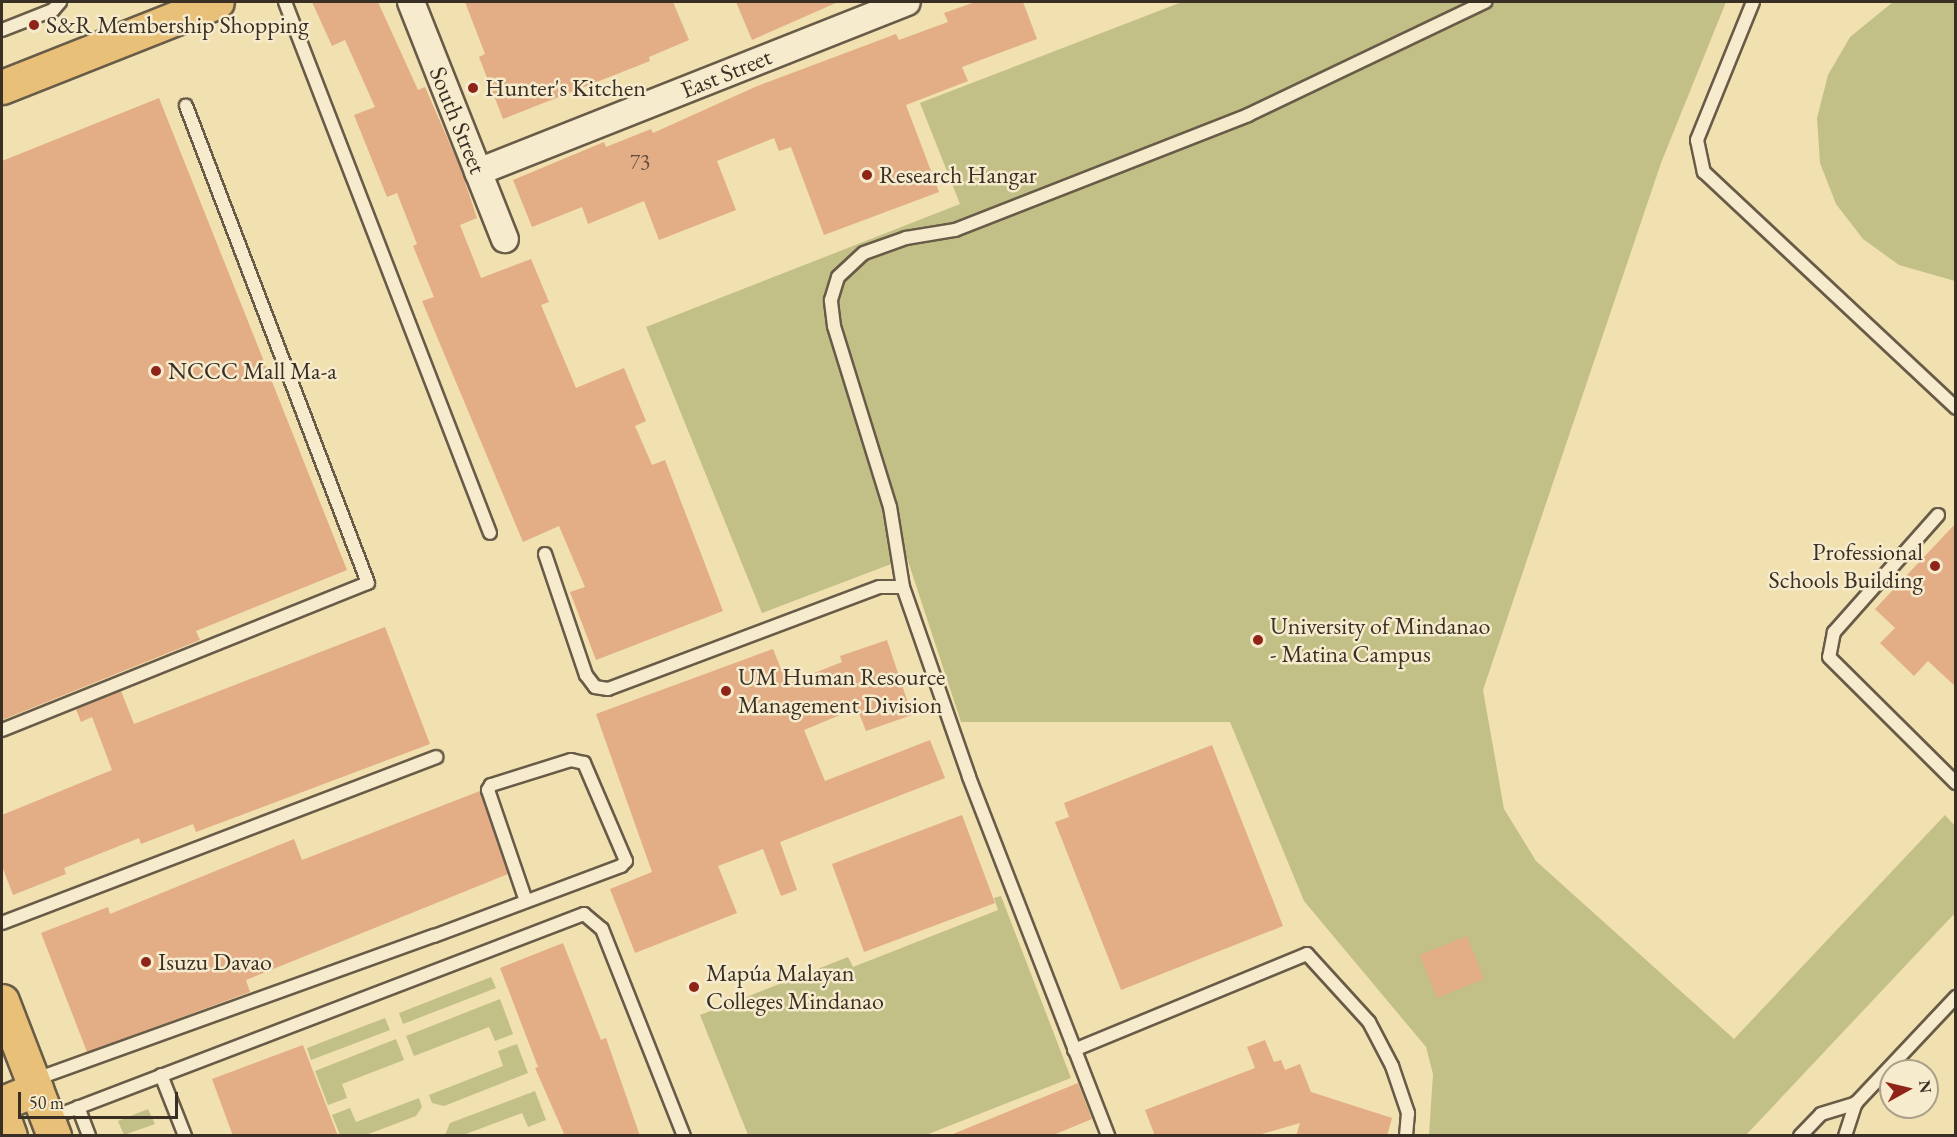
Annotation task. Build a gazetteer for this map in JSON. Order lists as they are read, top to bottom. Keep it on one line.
{"streets":{"street":["East Street","South Street"]},"crossings":[["East Street","South Street"]],"places":["S&R Membership Shopping","Hunter's Kitchen","Research Hangar","NCCC Mall Ma-a","Professional Schools Building","University of Mindanao - Matina Campus","UM Human Resource Management Division","Isuzu Davao","Mapúa Malayan Colleges Mindanao"],"house_numbers":["73"],"scale_bar":"50 m","north":"right"}
